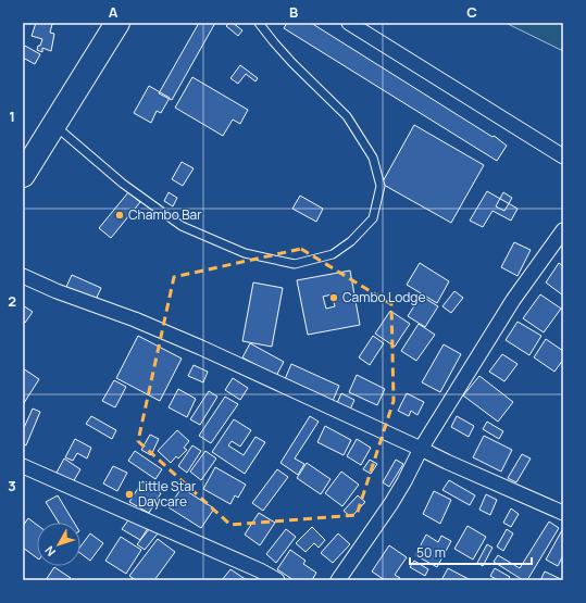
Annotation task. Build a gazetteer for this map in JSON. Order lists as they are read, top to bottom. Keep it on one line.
{"places":["Chambo Bar","Cambo Lodge","Little Star Daycare"],"scale_bar":"50 m","north":"bottom left","grid":{"columns":["A","B","C"],"rows":["1","2","3"]}}
